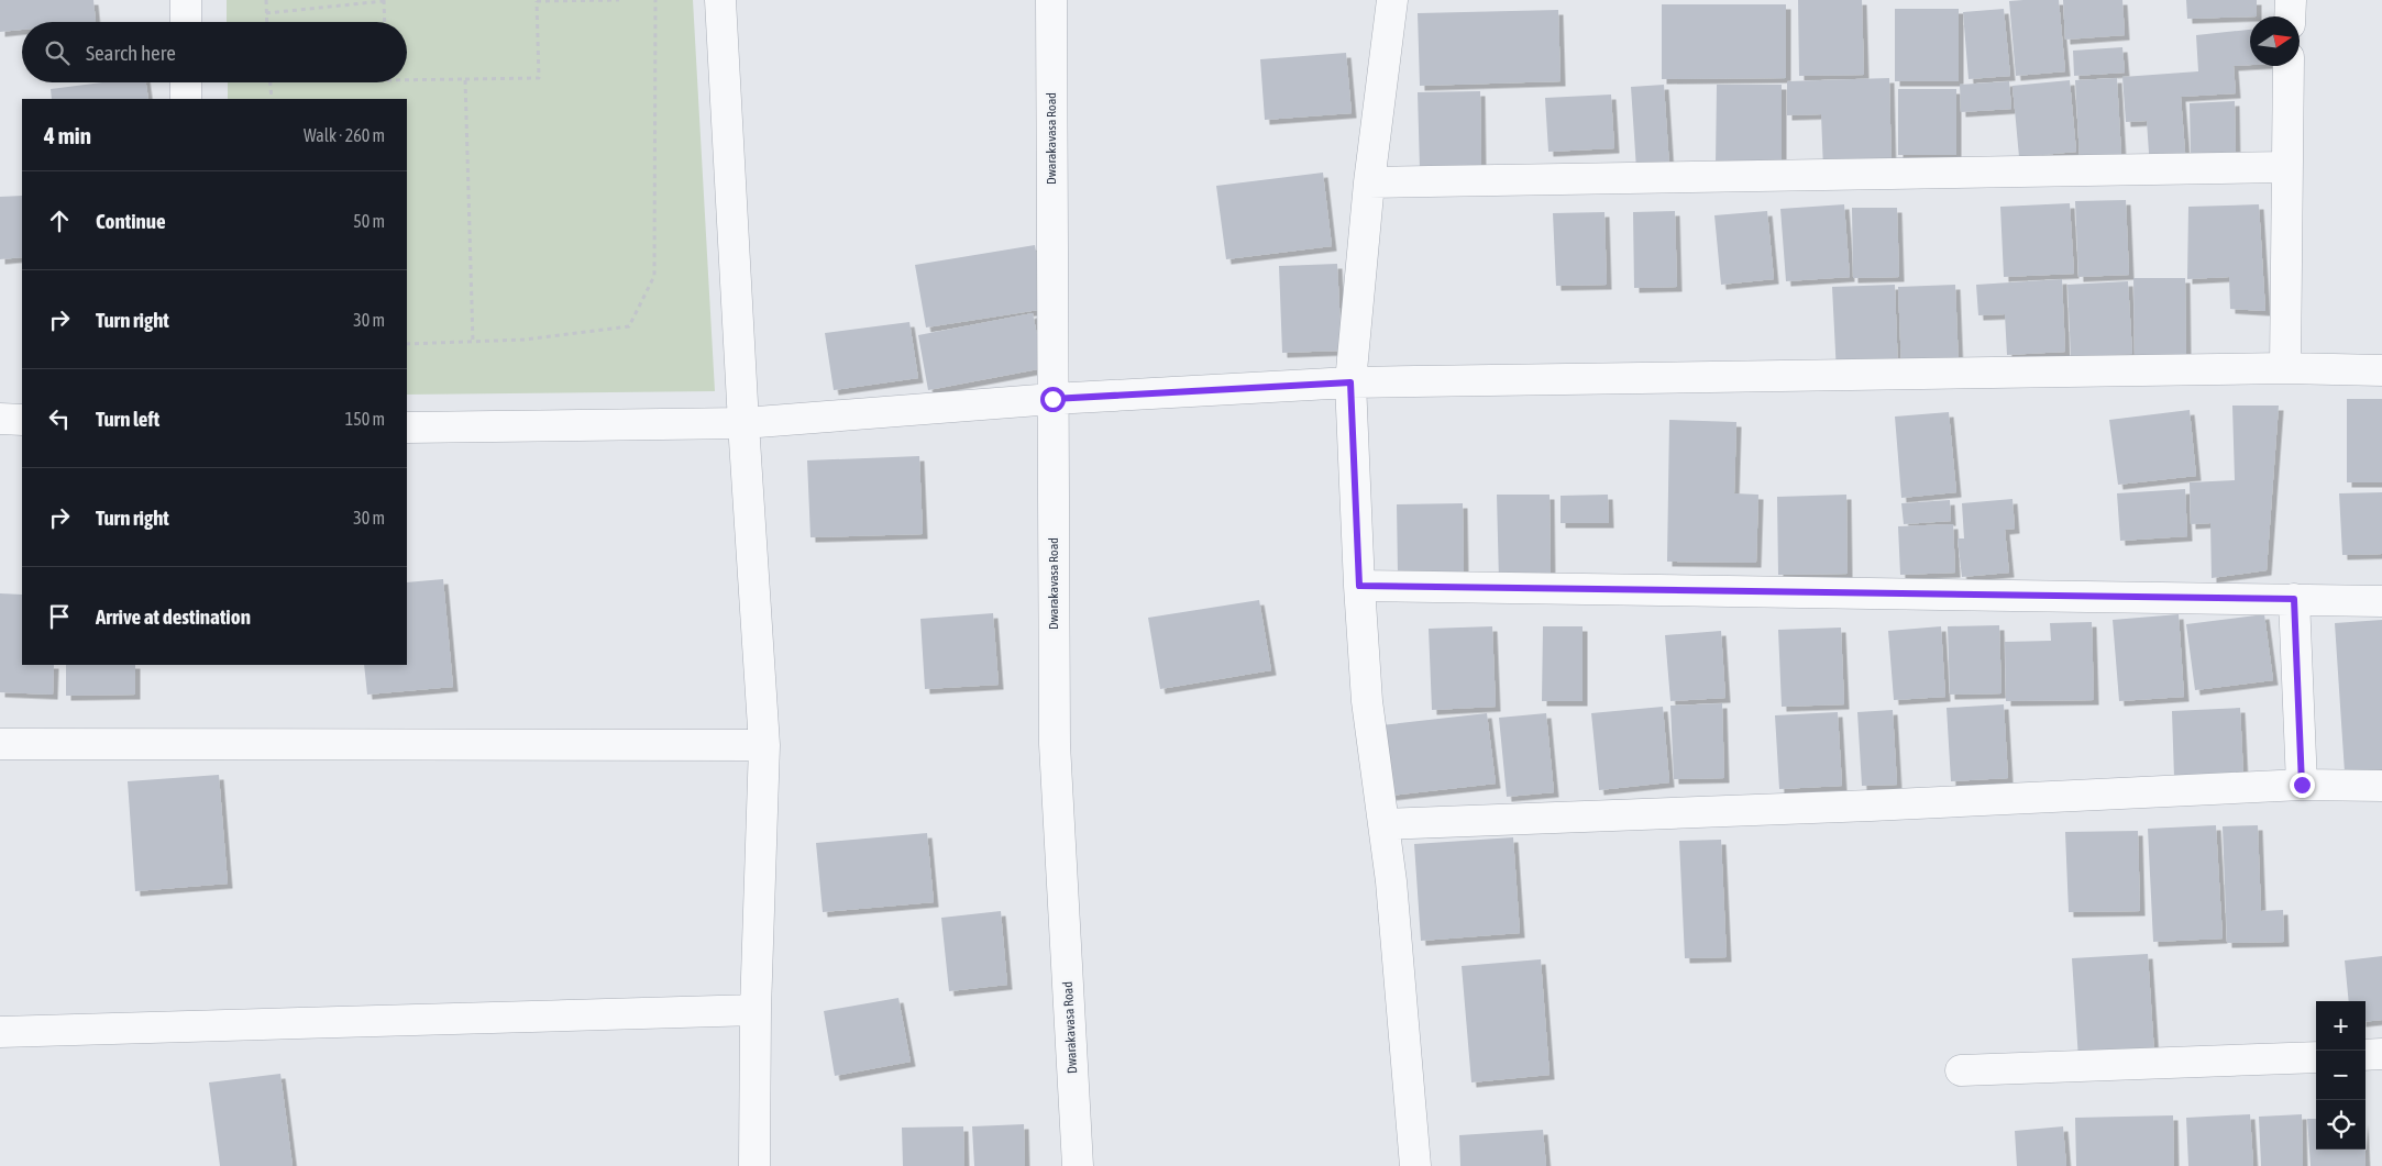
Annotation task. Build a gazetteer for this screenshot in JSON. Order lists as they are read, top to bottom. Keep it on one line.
{"streets":{"street":["Dwarakavasa Road"]},"north":"right","page":{"search":"Search here","heading":["4 min","Walk · 260 m"],"list":[["Continue","50 m"],["Turn right","30 m"],["Turn left","150 m"],["Turn right","30 m"],"Arrive at destination"],"map_buttons":["+","−"]}}
